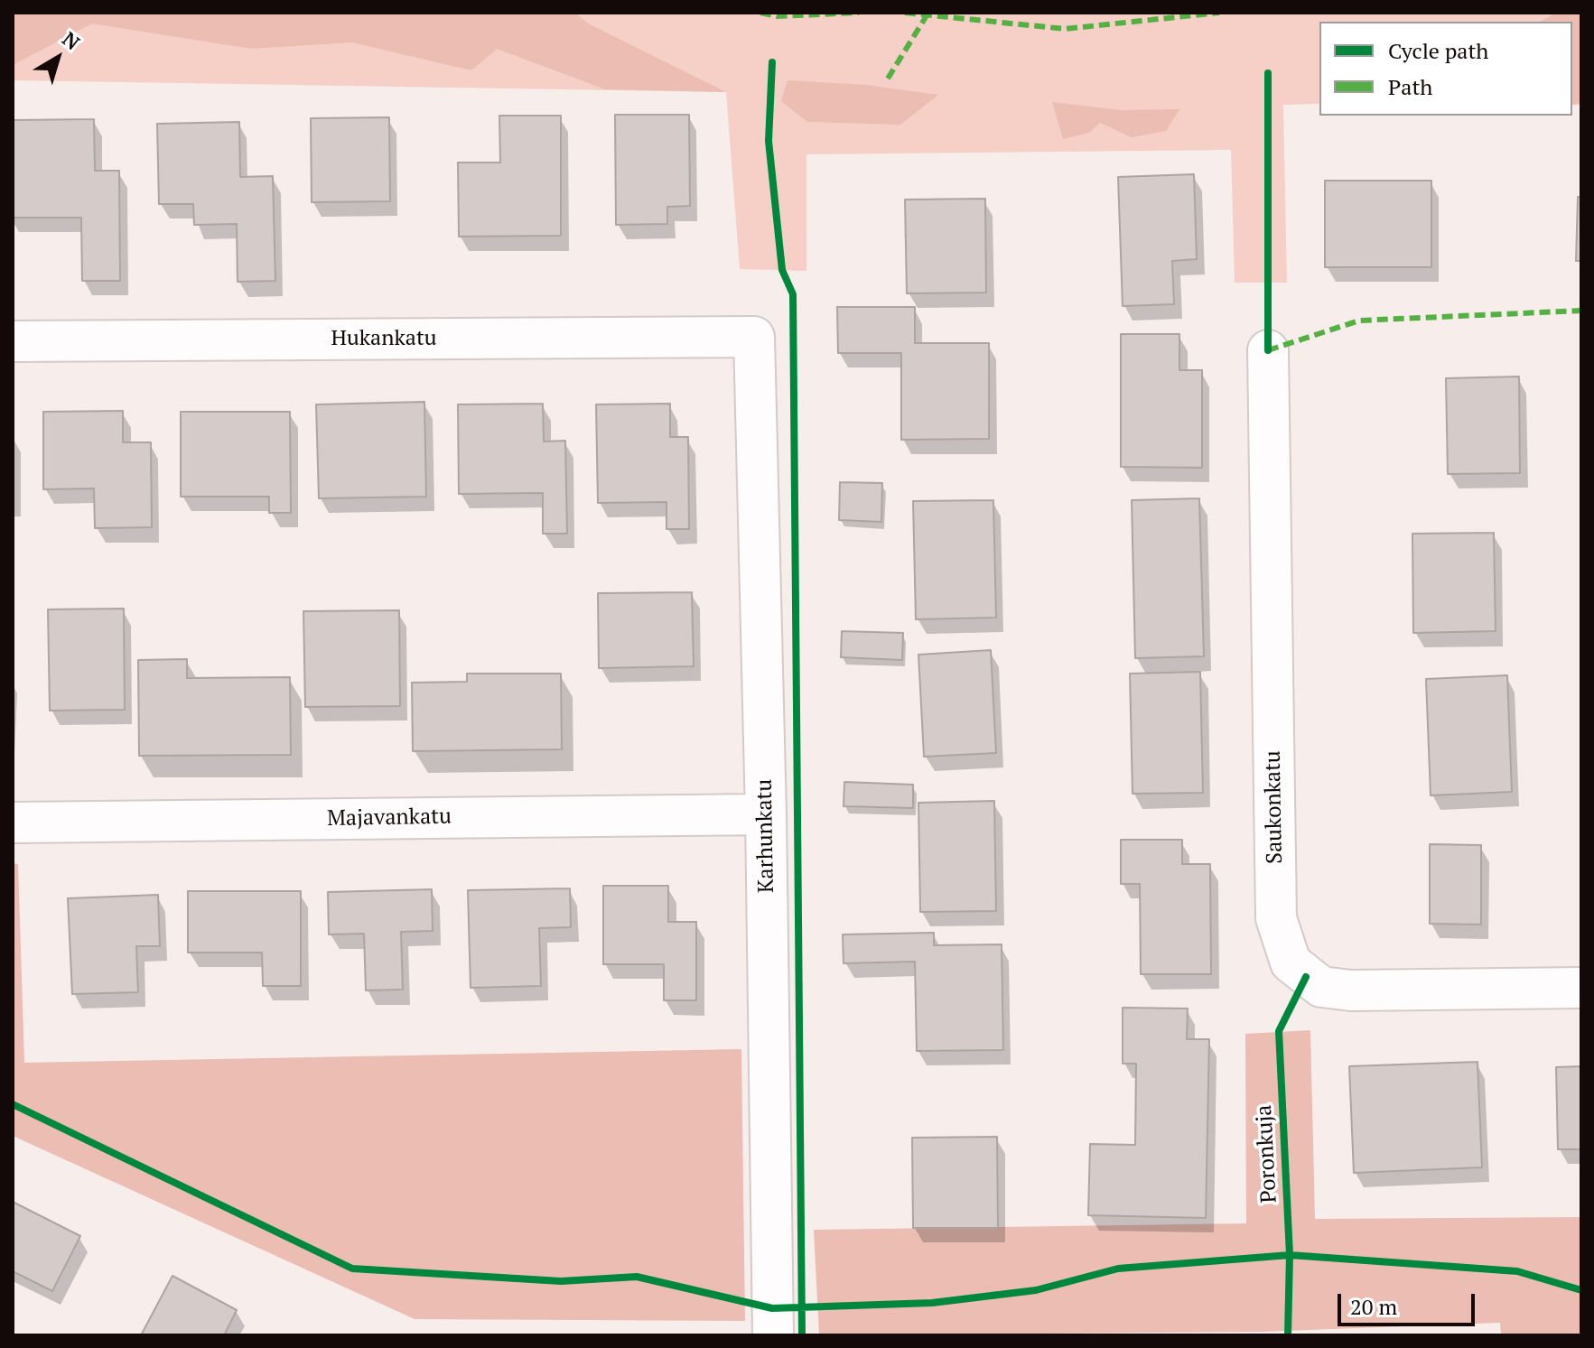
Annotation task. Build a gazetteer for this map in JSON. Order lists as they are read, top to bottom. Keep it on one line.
{"streets":{"street":["Hukankatu","Saukonkatu","Majavankatu","Karhunkatu"],"cycle path":["Poronkuja"]},"crossings":[["Hukankatu","Karhunkatu"],["Majavankatu","Karhunkatu"]],"legend":["Cycle path","Path"],"scale_bar":"20 m","north":"top right"}
